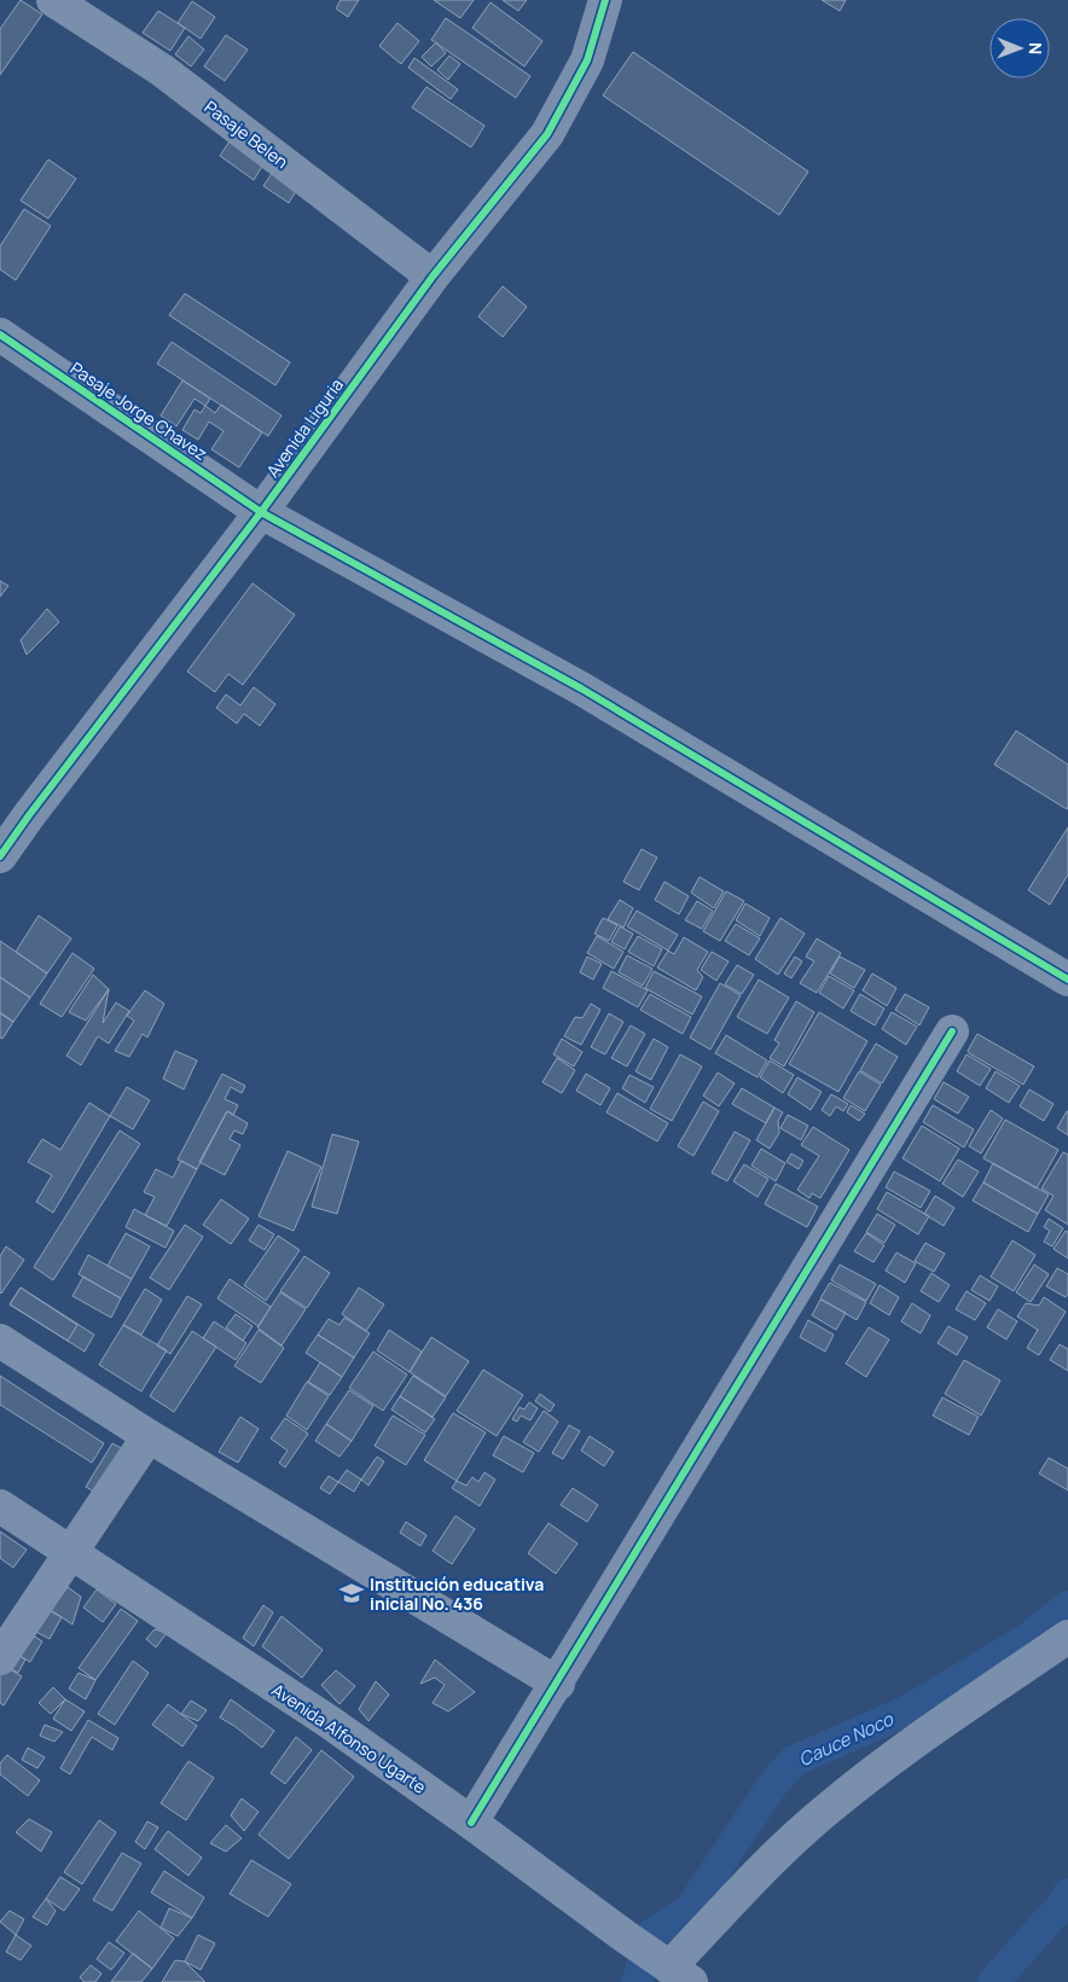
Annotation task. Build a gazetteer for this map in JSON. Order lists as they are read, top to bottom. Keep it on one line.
{"streets":{"street":["Pasaje Belen","Pasaje Jorge Chavez","Avenida Liguria","Avenida Alfonso Ugarte"]},"crossings":[["Pasaje Belen","Avenida Liguria"],["Pasaje Jorge Chavez","Avenida Liguria"]],"water":["Cauce Noco"],"places":{"school or university":["Institución educativa inicial No. 436"]},"north":"right"}
